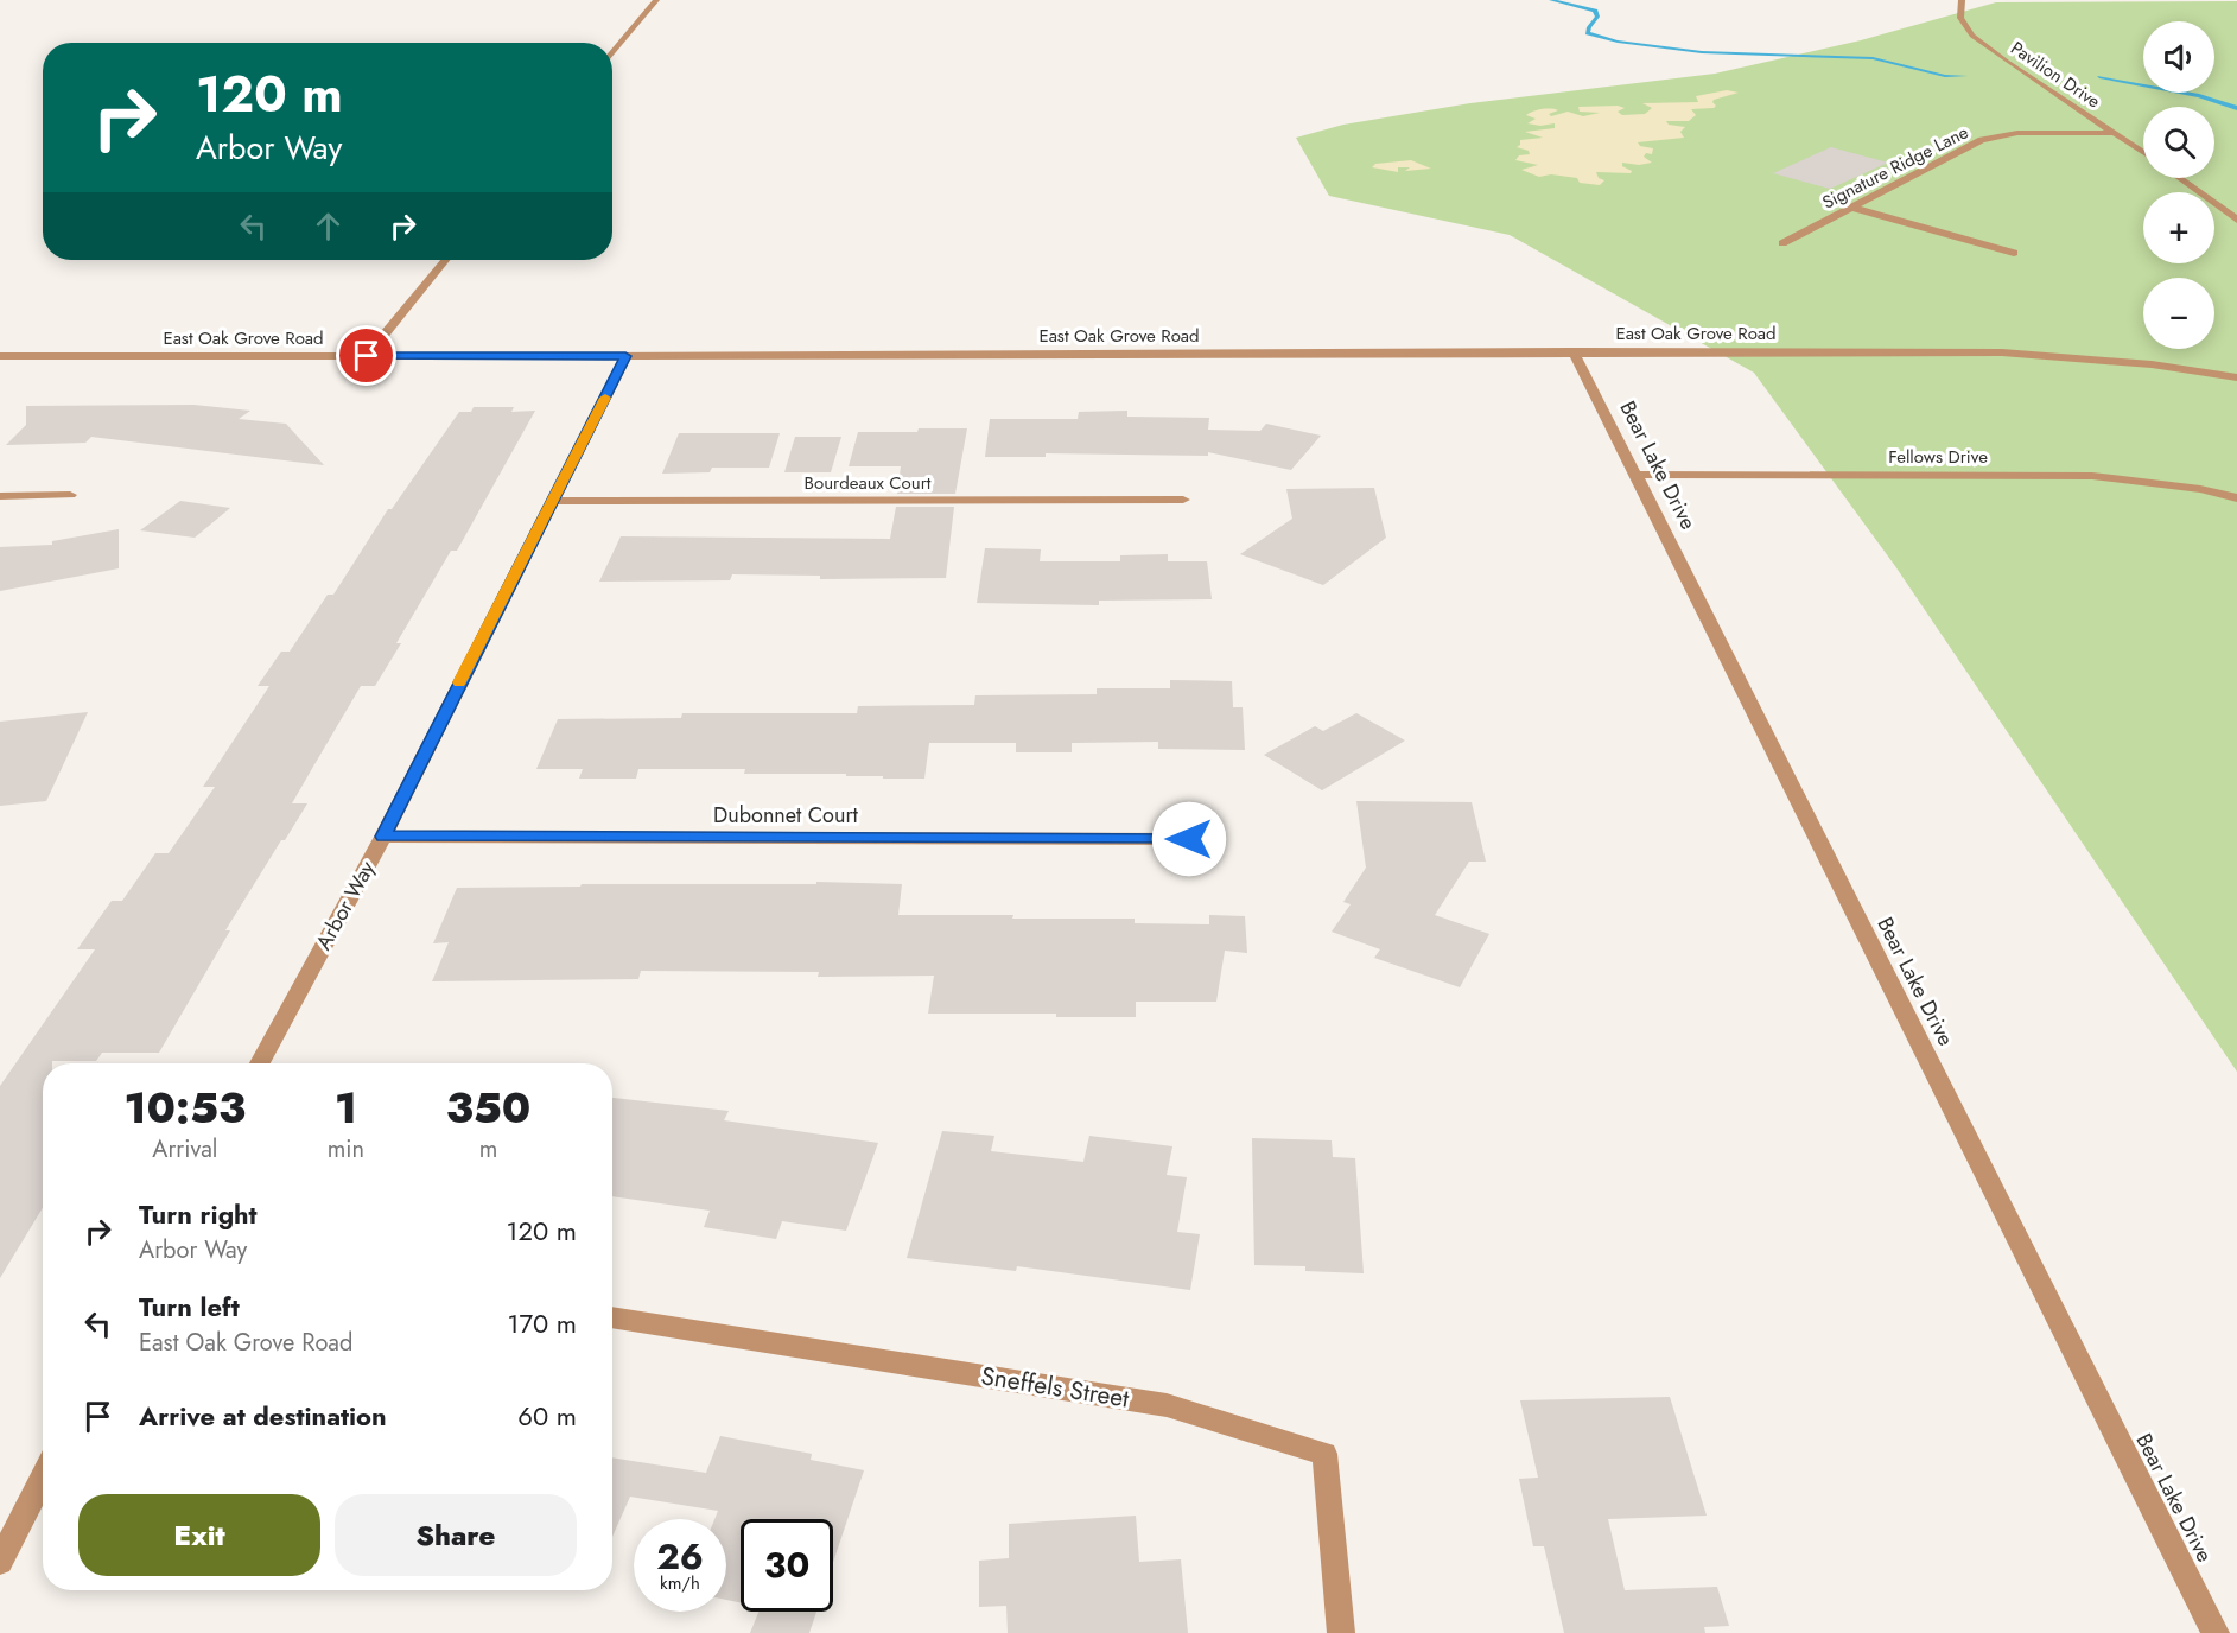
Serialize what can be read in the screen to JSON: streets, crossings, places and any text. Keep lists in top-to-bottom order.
{
  "streets": {
    "street": [
      "Pavilion Drive",
      "Signature Ridge Lane",
      "East Oak Grove Road",
      "Fellows Drive",
      "Bear Lake Drive",
      "Bourdeaux Court",
      "Dubonnet Court",
      "Arbor Way",
      "Sneffels Street"
    ]
  },
  "crossings": [
    ["Pavilion Drive", "Signature Ridge Lane"],
    ["East Oak Grove Road", "Bear Lake Drive"],
    ["East Oak Grove Road", "Arbor Way"],
    ["Fellows Drive", "Bear Lake Drive"],
    ["Bourdeaux Court", "Arbor Way"],
    ["Dubonnet Court", "Arbor Way"]
  ],
  "page": {
    "map_buttons": ["+", "−"],
    "turn": ["120 m", "Arbor Way"],
    "eta": [
      "10:53",
      "Arrival",
      "1",
      "min",
      "350",
      "m"
    ],
    "list": [
      {
        "name": "Turn right",
        "note": "Arbor Way",
        "value": "120 m"
      },
      {
        "name": "Turn left",
        "note": "East Oak Grove Road",
        "value": "170 m"
      },
      {
        "name": "Arrive at destination",
        "value": "60 m"
      }
    ],
    "buttons": ["Exit", "Share"],
    "speed": "26 km/h",
    "limit": "30"
  }
}
